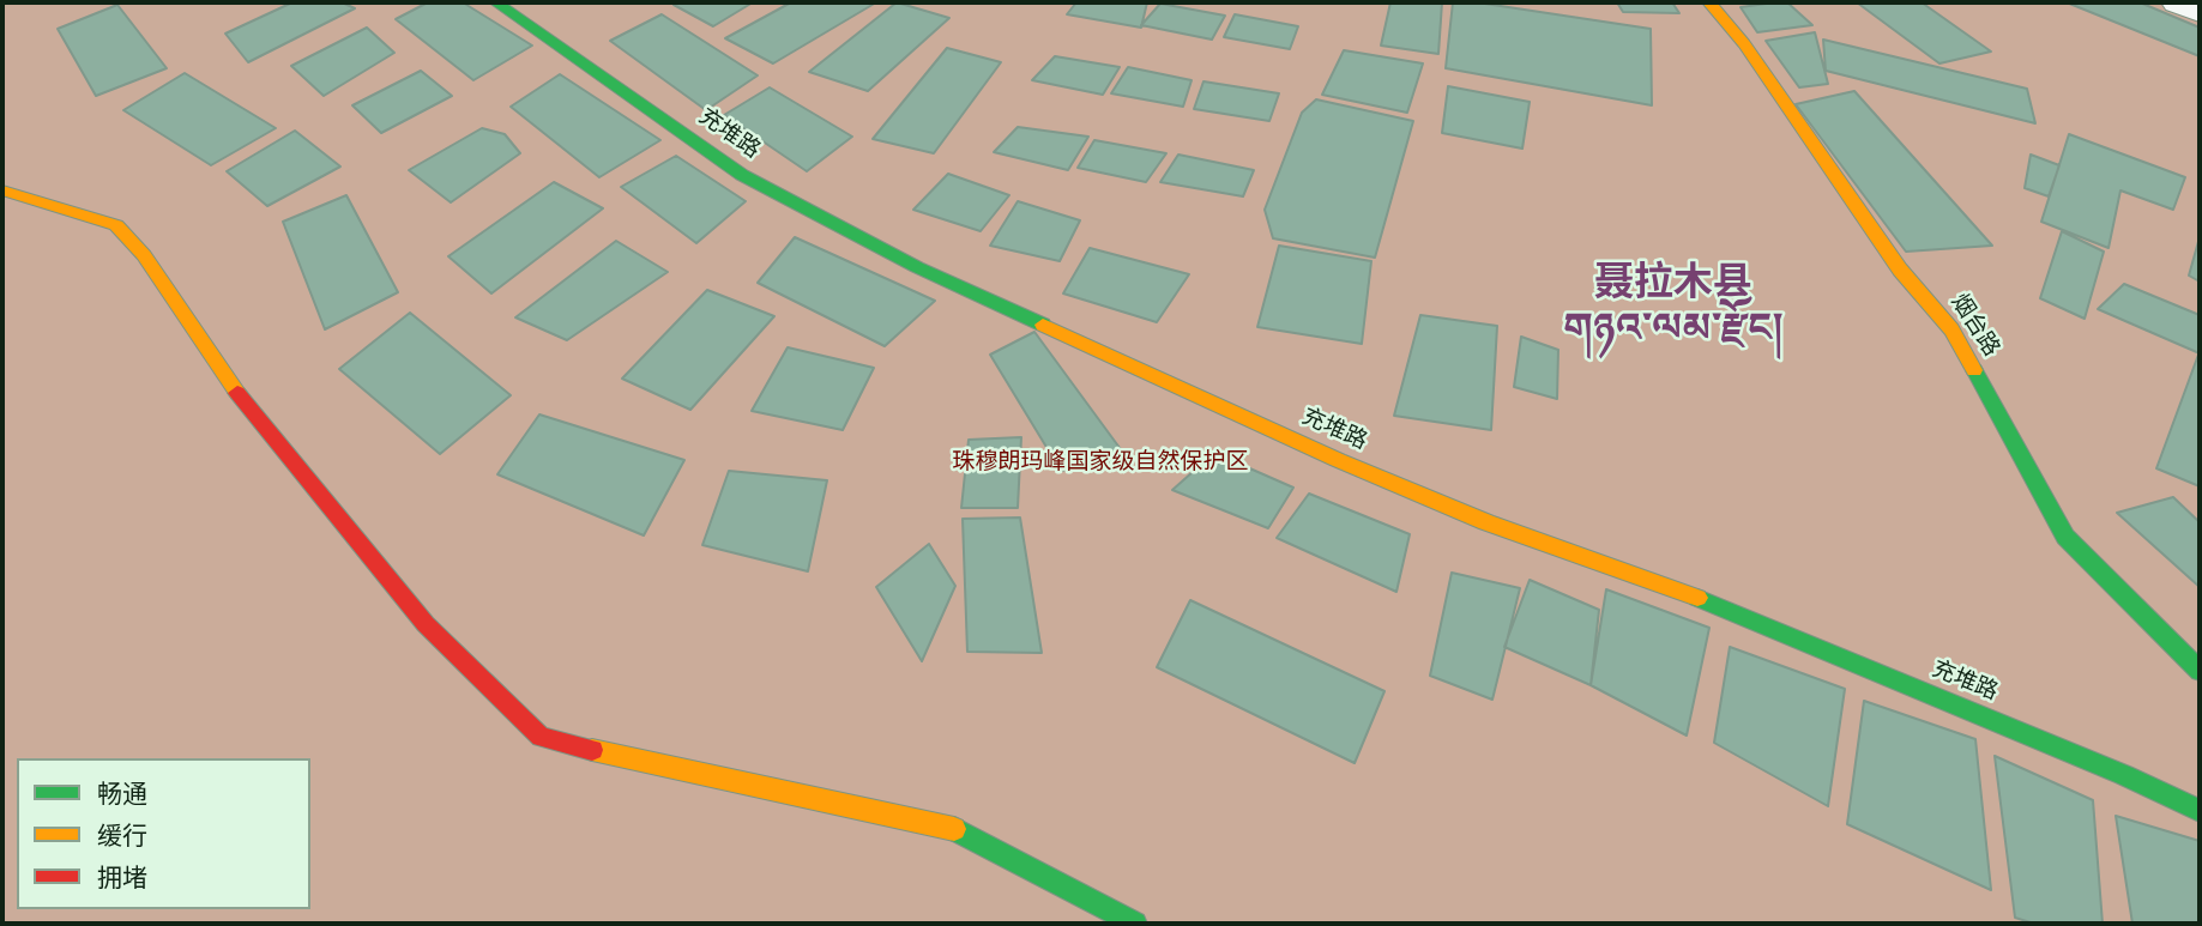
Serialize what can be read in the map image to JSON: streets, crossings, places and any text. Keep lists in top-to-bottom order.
{
  "streets": {
    "street": ["充堆路", "烟台路"]
  },
  "districts": ["聂拉木县 གཉའ་ལམ་རྫོང།"],
  "parks": ["珠穆朗玛峰国家级自然保护区"],
  "legend": ["畅通", "缓行", "拥堵"]
}
